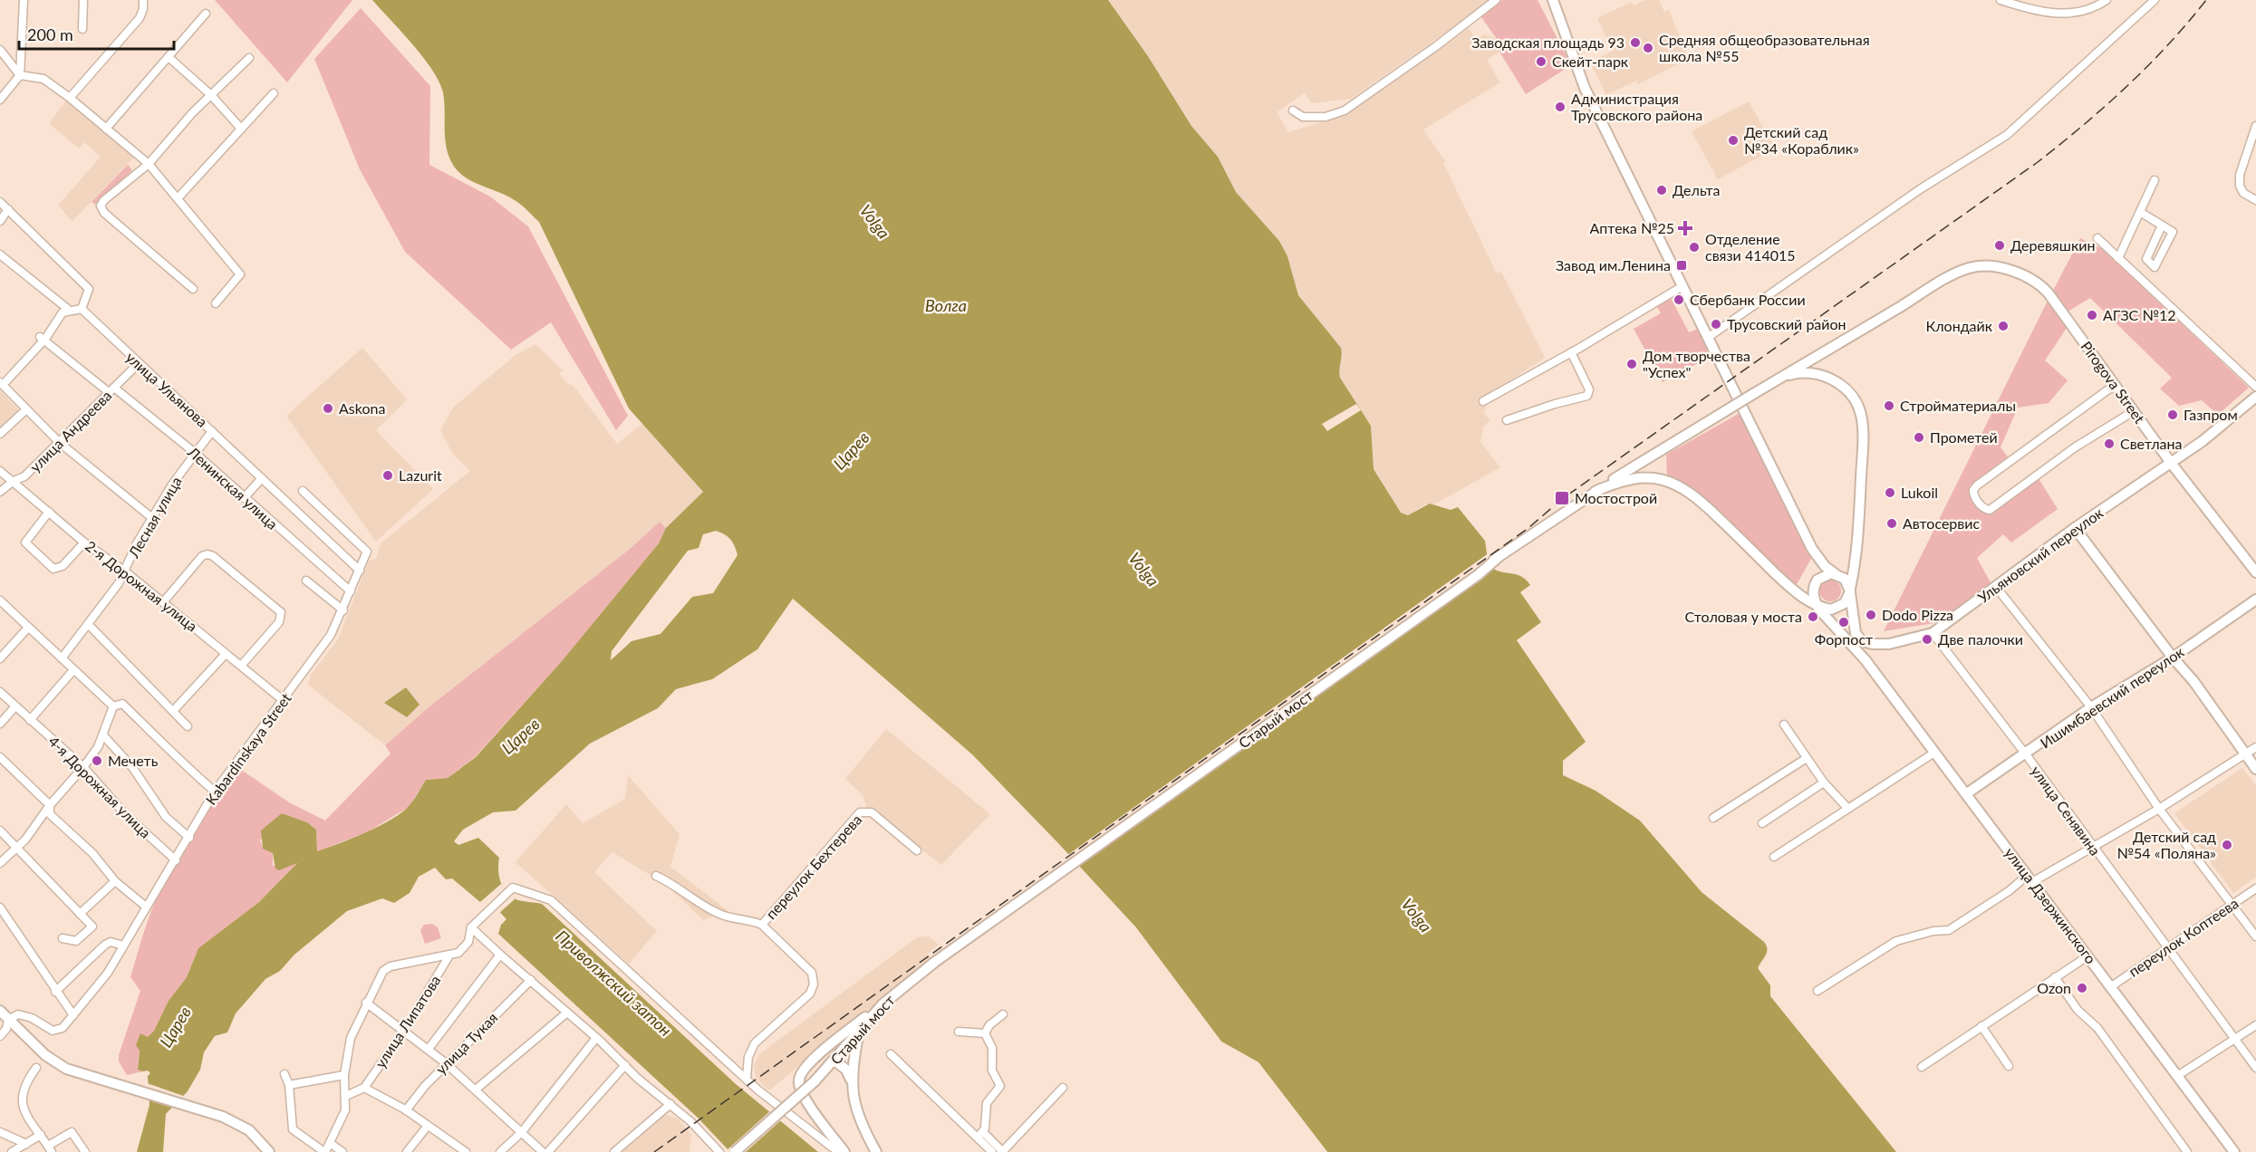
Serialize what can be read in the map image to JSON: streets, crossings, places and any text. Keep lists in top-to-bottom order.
{
  "streets": {
    "main road": [
      "Pirogova Street",
      "Ульяновский переулок",
      "Ишимбаевский переулок",
      "Старый мост",
      "улица Дзержинского"
    ],
    "street": [
      "улица Ульянова",
      "улица Андреева",
      "Ленинская улица",
      "Лесная улица",
      "2-я Дорожная улица",
      "Kabardinskaya Street",
      "4-я Дорожная улица",
      "улица Сенявина",
      "переулок Бехтерева",
      "переулок Коптеева",
      "улица Липатова",
      "улица Тукая"
    ]
  },
  "crossings": [
    ["Pirogova Street", "Ульяновский переулок"],
    ["улица Ульянова", "улица Андреева"],
    ["улица Ульянова", "Лесная улица"],
    ["улица Ульянова", "Kabardinskaya Street"],
    ["улица Андреева", "Ленинская улица"],
    ["улица Андреева", "2-я Дорожная улица"],
    ["Ленинская улица", "Лесная улица"],
    ["Ленинская улица", "Kabardinskaya Street"],
    ["Лесная улица", "2-я Дорожная улица"],
    ["Ульяновский переулок", "улица Сенявина"],
    ["2-я Дорожная улица", "Kabardinskaya Street"],
    ["Ишимбаевский переулок", "улица Сенявина"],
    ["Ишимбаевский переулок", "улица Дзержинского"],
    ["Старый мост", "улица Дзержинского"],
    ["Kabardinskaya Street", "4-я Дорожная улица"],
    ["улица Сенявина", "переулок Коптеева"],
    ["улица Дзержинского", "переулок Коптеева"]
  ],
  "water": [
    "Volga",
    "Волга",
    "Царев",
    "Приволжский затон"
  ],
  "places": {
    "other": [
      "Заводская площадь 93",
      "Средняя общеобразовательная школа №55",
      "Скейт-парк",
      "Администрация Трусовского района",
      "Детский сад №34 «Кораблик»",
      "Дельта",
      "Деревяшкин",
      "Отделение связи 414015",
      "Сбербанк России",
      "АГЗС №12",
      "Трусовский район",
      "Клондайк",
      "Дом творчества \"Успех\"",
      "Стройматериалы",
      "Askona",
      "Газпром",
      "Прометей",
      "Светлана",
      "Lazurit",
      "Lukoil",
      "Автосервис",
      "Dodo Pizza",
      "Столовая у моста",
      "Форпост",
      "Две палочки",
      "Мечеть",
      "Детский сад №54 «Поляна»",
      "Ozon"
    ],
    "health": ["Аптека №25"],
    "transit": ["Завод им.Ленина", "Мостострой"]
  },
  "scale_bar": "200 m"
}
